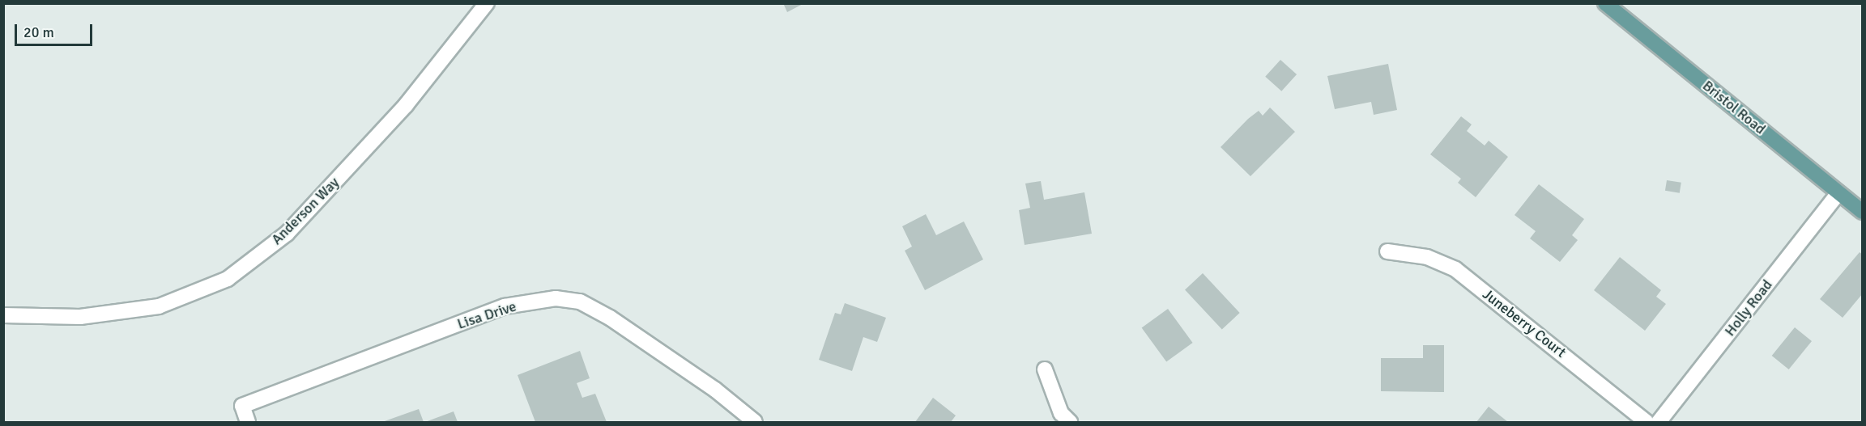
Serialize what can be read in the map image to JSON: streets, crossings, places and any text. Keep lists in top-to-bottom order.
{
  "streets": {
    "main road": ["Bristol Road"],
    "street": [
      "Anderson Way",
      "Holly Road",
      "Lisa Drive",
      "Juneberry Court"
    ]
  },
  "crossings": [
    ["Bristol Road", "Holly Road"]
  ],
  "scale_bar": "20 m"
}
